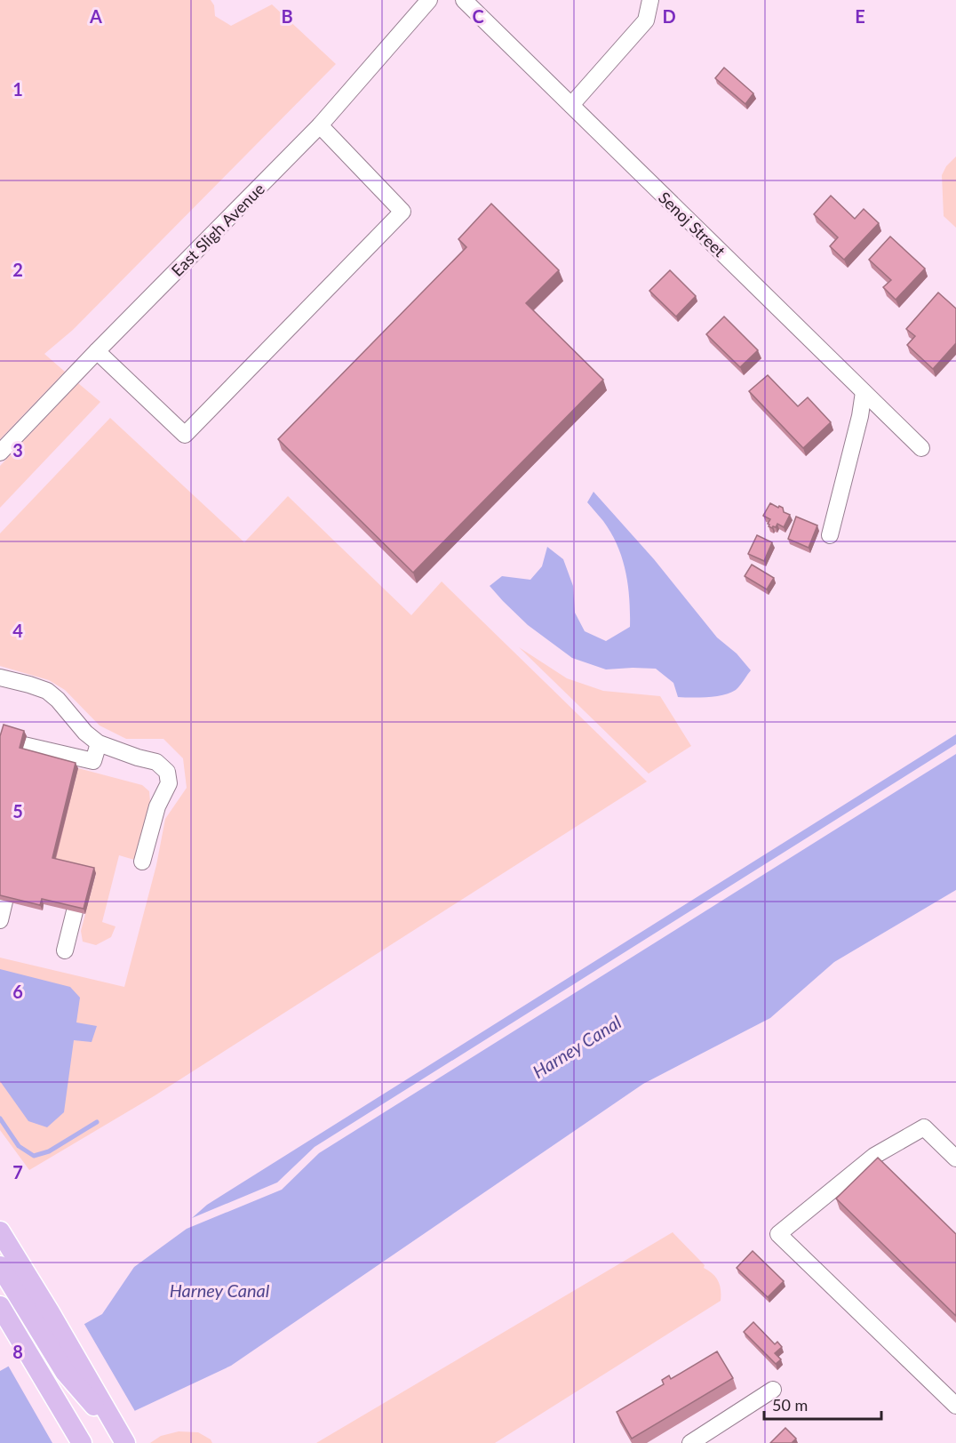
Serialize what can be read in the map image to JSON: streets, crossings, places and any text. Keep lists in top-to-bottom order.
{
  "streets": {
    "street": ["Senoj Street", "East Sligh Avenue"]
  },
  "water": ["Harney Canal"],
  "scale_bar": "50 m",
  "grid": {
    "columns": [
      "A",
      "B",
      "C",
      "D",
      "E"
    ],
    "rows": [
      "1",
      "2",
      "3",
      "4",
      "5",
      "6",
      "7",
      "8"
    ]
  }
}
